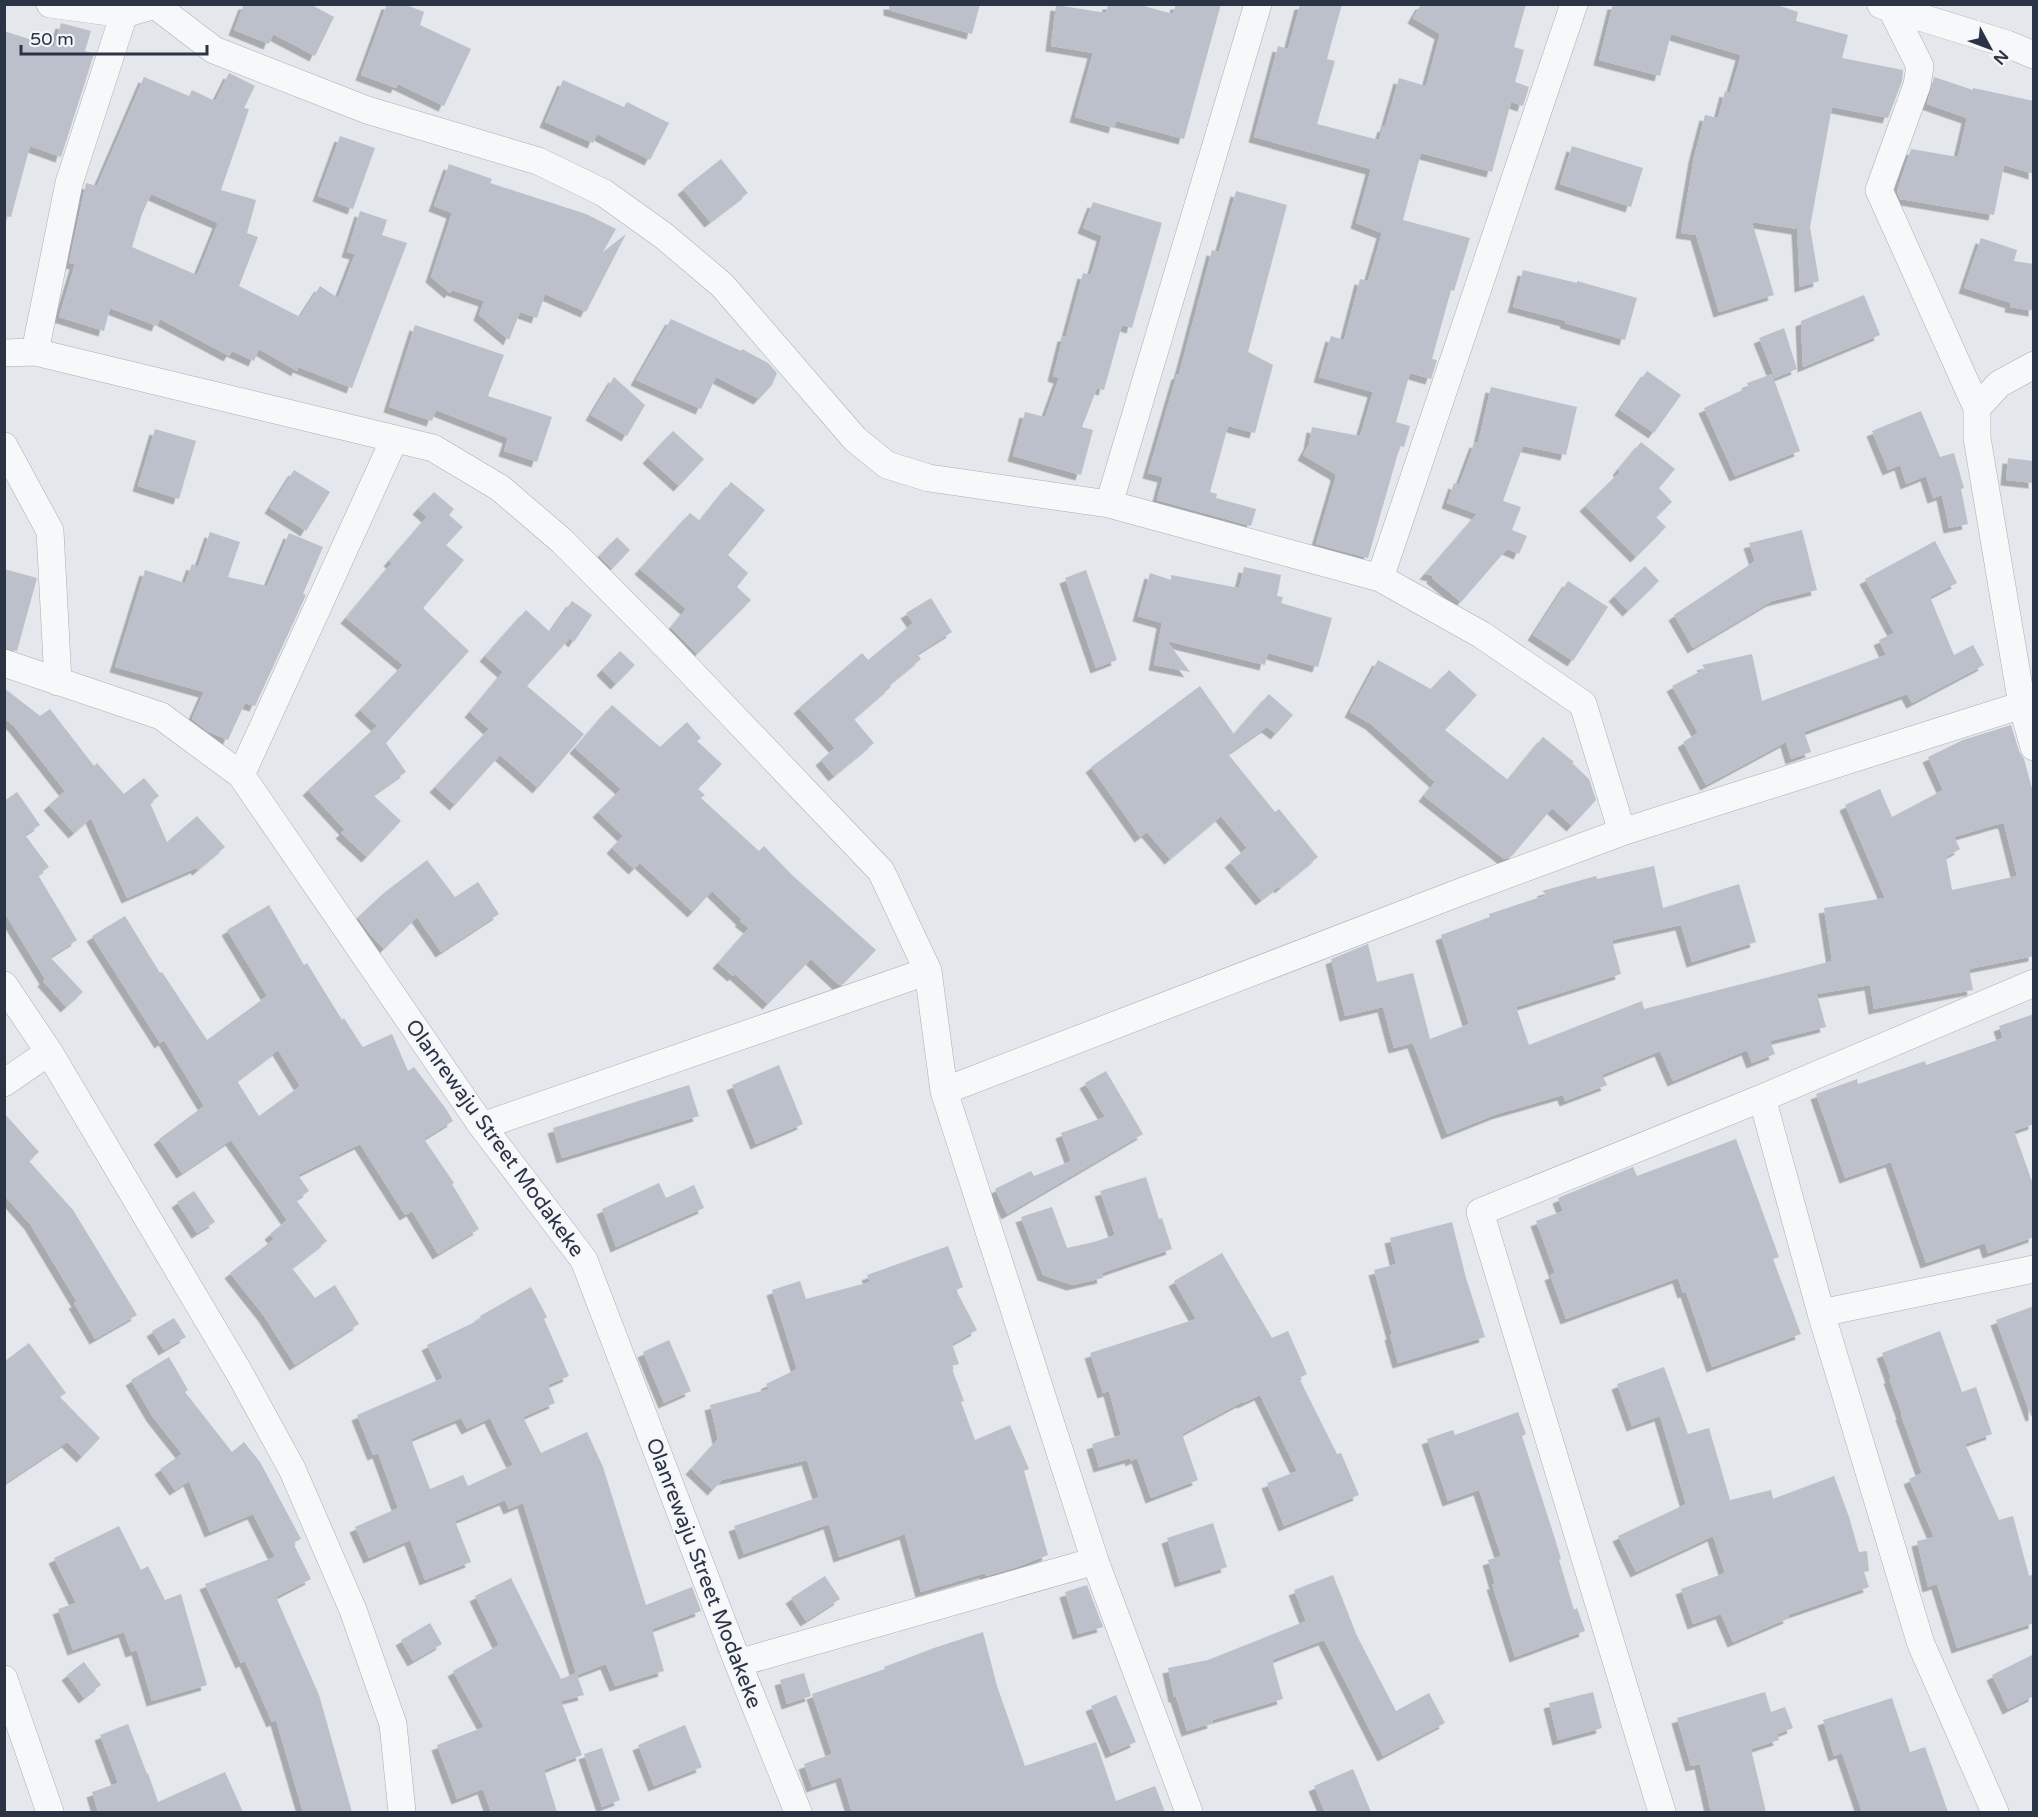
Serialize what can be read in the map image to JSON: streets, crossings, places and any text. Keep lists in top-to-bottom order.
{
  "streets": {
    "street": ["Olanrewaju Street Modakeke"]
  },
  "scale_bar": "50 m",
  "north": "bottom right"
}
